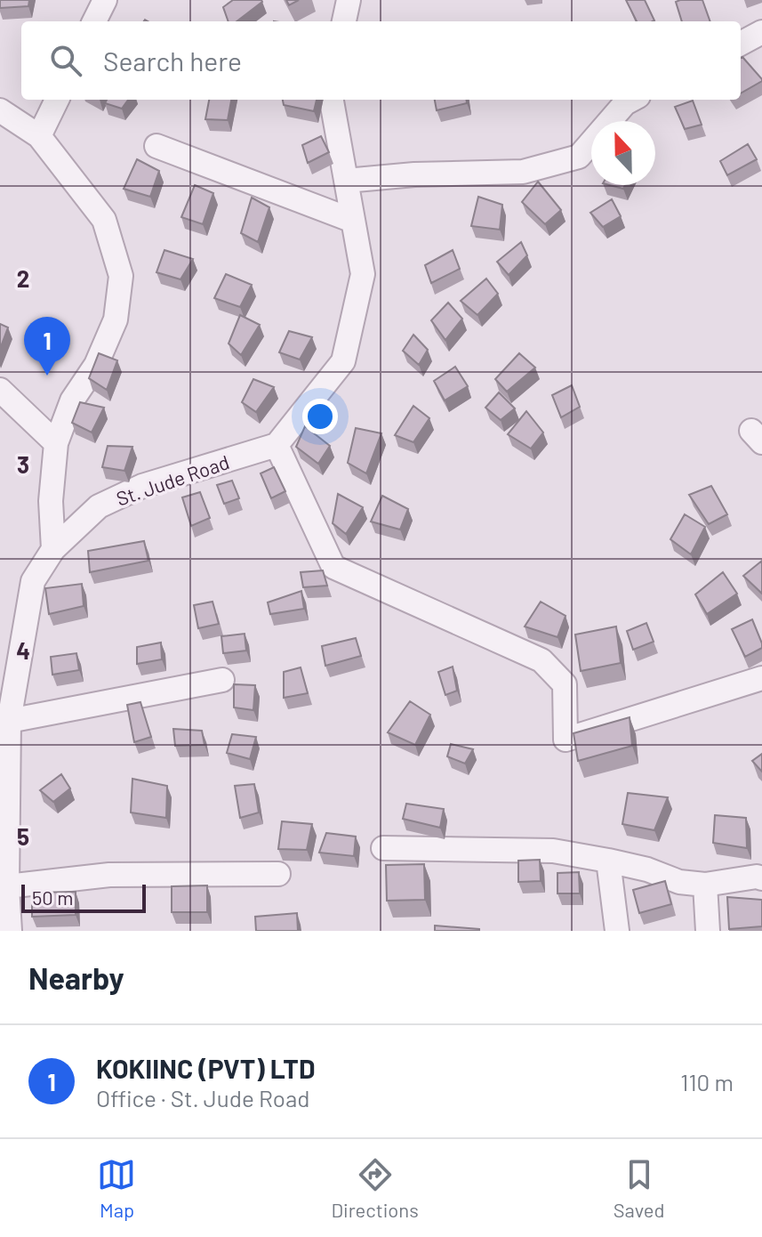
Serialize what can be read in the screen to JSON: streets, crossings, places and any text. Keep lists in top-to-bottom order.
{
  "streets": {
    "street": ["St. Jude Road"]
  },
  "scale_bar": "50 m",
  "north": "top",
  "page": {
    "search": "Search here",
    "pins": "1",
    "scale": "50 m",
    "heading": "Nearby",
    "list": [
      {
        "mark": "1",
        "name": "KOKIINC (PVT) LTD",
        "note": "Office · St. Jude Road",
        "value": "110 m"
      }
    ],
    "nav": ["Map", "Directions", "Saved"]
  },
  "grid": {
    "rows": [
      "2",
      "3",
      "4",
      "5"
    ]
  }
}
